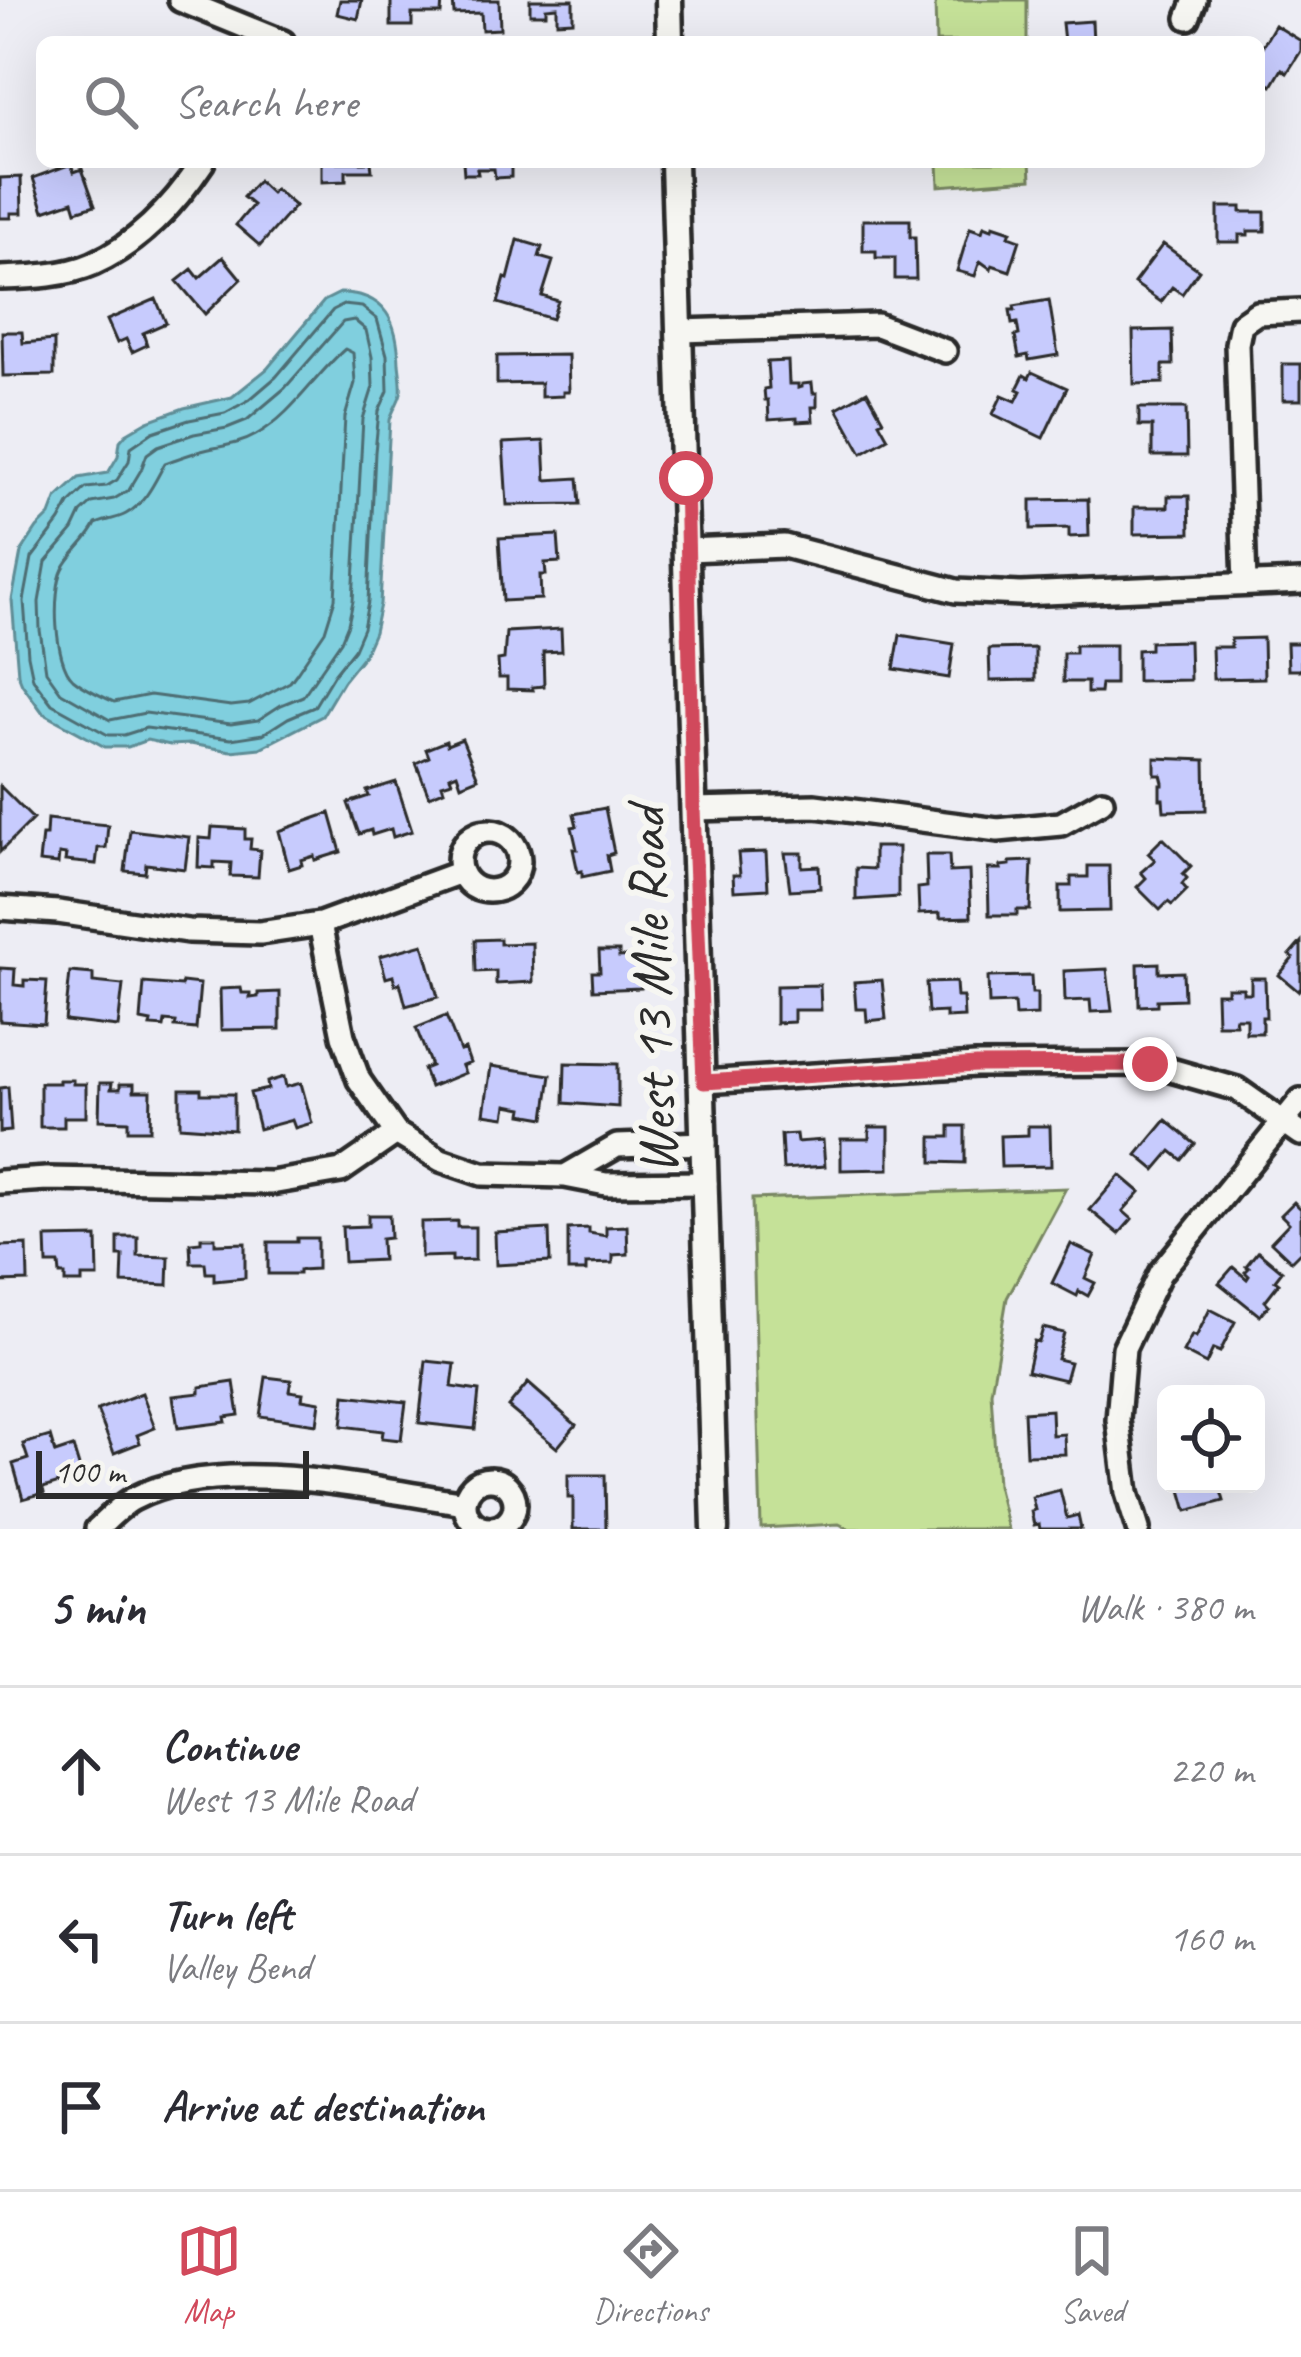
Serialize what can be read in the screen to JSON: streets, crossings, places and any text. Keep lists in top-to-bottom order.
{
  "streets": {
    "street": ["West 13 Mile Road"]
  },
  "scale_bar": "100 m",
  "page": {
    "search": "Search here",
    "scale": "100 m",
    "heading": ["5 min", "Walk · 380 m"],
    "list": [
      ["Continue", "West 13 Mile Road", "220 m"],
      ["Turn left", "Valley Bend", "160 m"],
      "Arrive at destination"
    ],
    "nav": ["Map", "Directions", "Saved"]
  }
}
